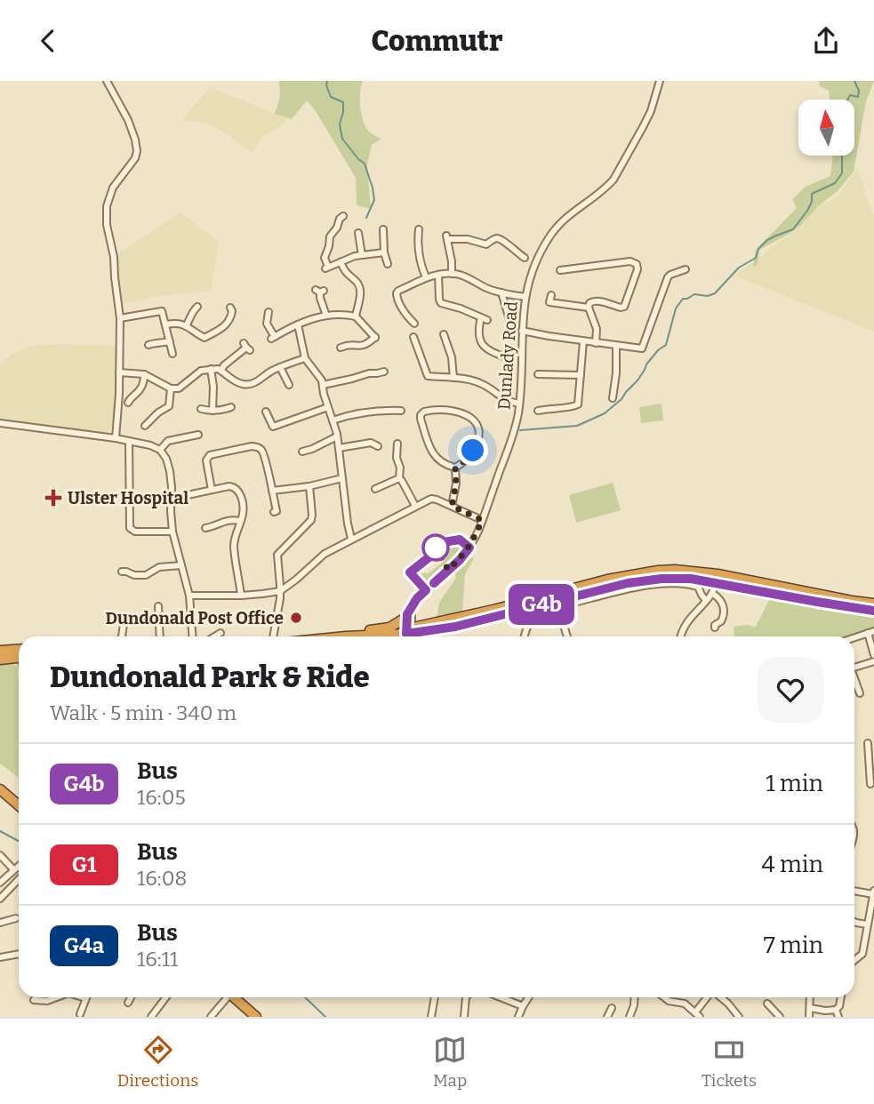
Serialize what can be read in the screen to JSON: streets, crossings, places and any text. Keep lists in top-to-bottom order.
{
  "streets": {
    "street": ["Dunlady Road"]
  },
  "places": {
    "health": ["Ulster Hospital"],
    "other": ["Dundonald Post Office"]
  },
  "lines": ["bus line G4b"],
  "north": "top",
  "page": {
    "header": "Commutr",
    "on_map": "G4b",
    "heading": ["Dundonald Park & Ride", "Walk · 5 min · 340 m"],
    "list": [
      {
        "mark": "G4b",
        "name": "Bus",
        "note": "16:05",
        "value": "1 min"
      },
      {
        "mark": "G1",
        "name": "Bus",
        "note": "16:08",
        "value": "4 min"
      },
      {
        "mark": "G4a",
        "name": "Bus",
        "note": "16:11",
        "value": "7 min"
      }
    ],
    "tabs": ["Directions", "Map", "Tickets"]
  }
}
